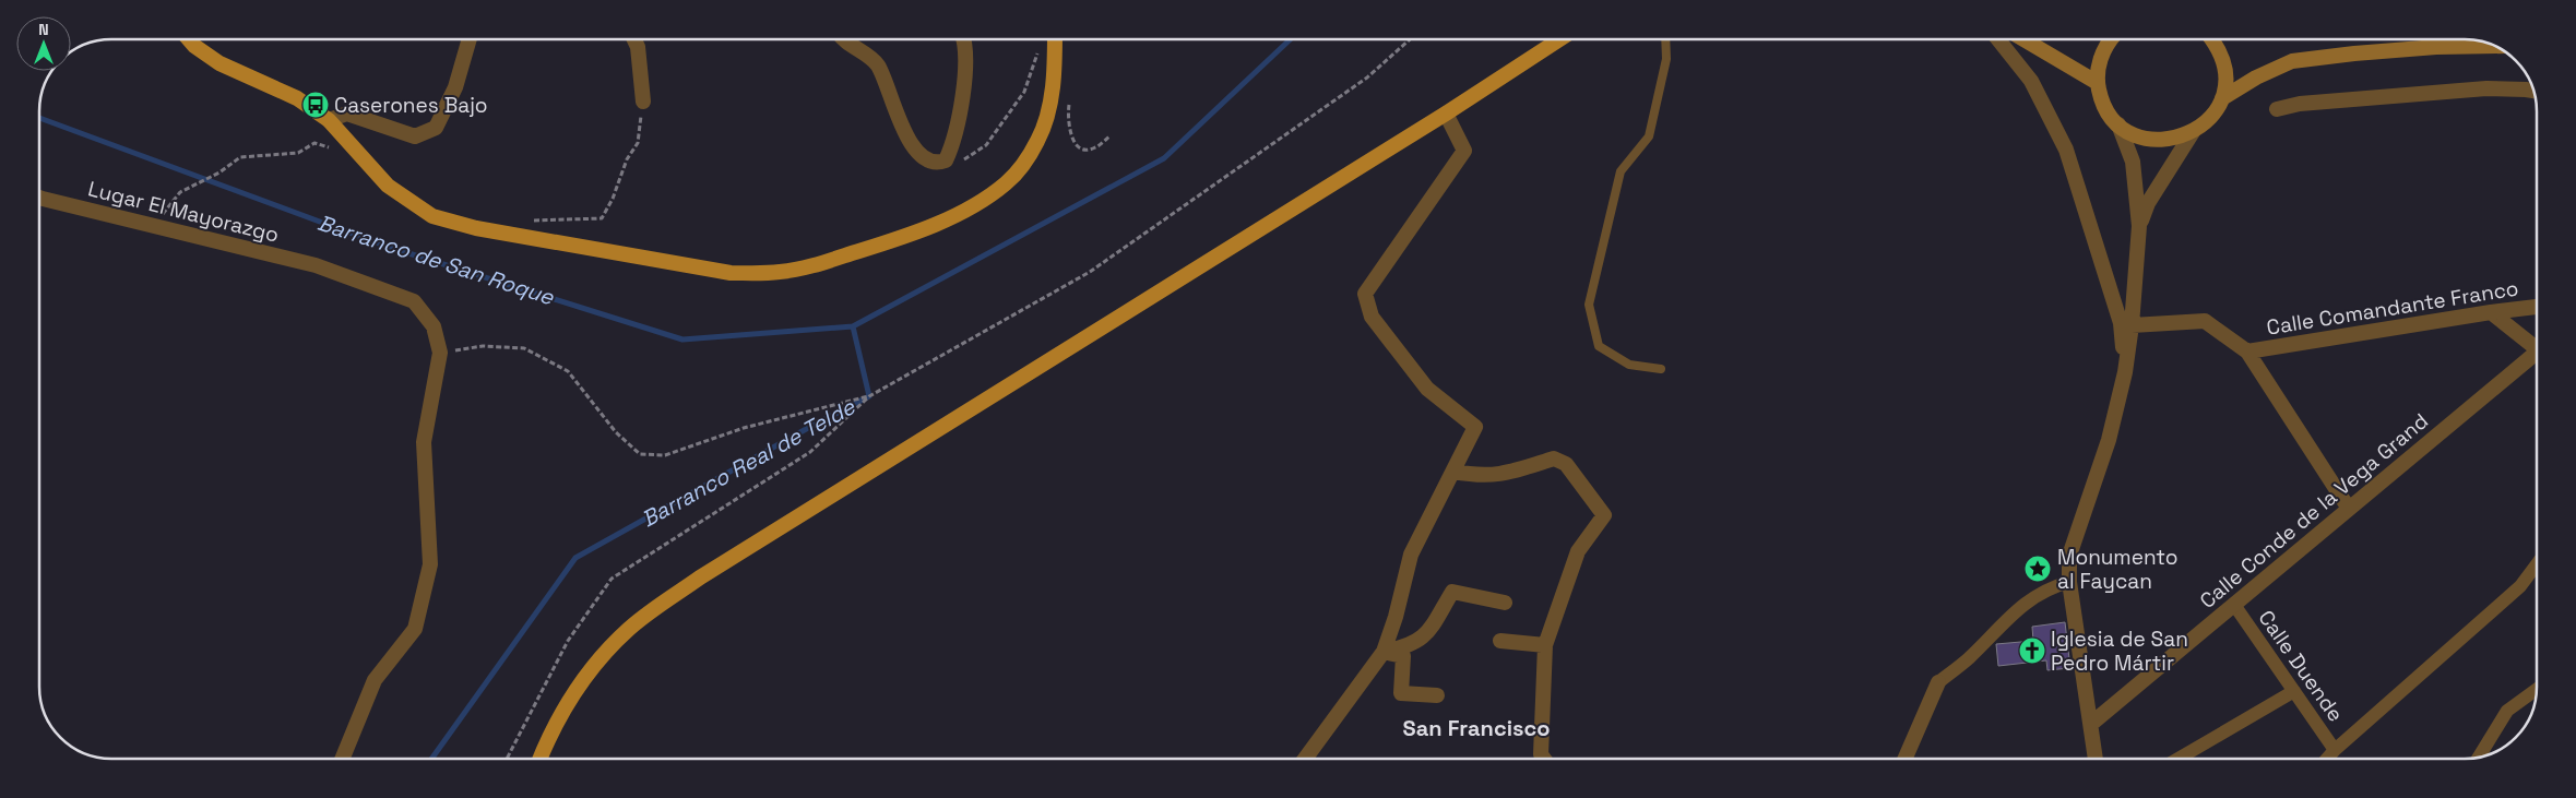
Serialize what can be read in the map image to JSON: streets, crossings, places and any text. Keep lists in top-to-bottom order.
{
  "streets": {
    "street": [
      "Lugar El Mayorazgo",
      "Calle Comandante Franco",
      "Calle Conde de la Vega Grand",
      "Calle Duende"
    ]
  },
  "crossings": [
    ["Calle Conde de la Vega Grand", "Calle Duende"]
  ],
  "districts": ["San Francisco"],
  "water": ["Barranco de San Roque", "Barranco Real de Telde"],
  "places": {
    "bus stop": ["Caserones Bajo"],
    "place": ["Monumento al Faycan"],
    "church": ["Iglesia de San Pedro Mártir"]
  },
  "north": "top"
}
